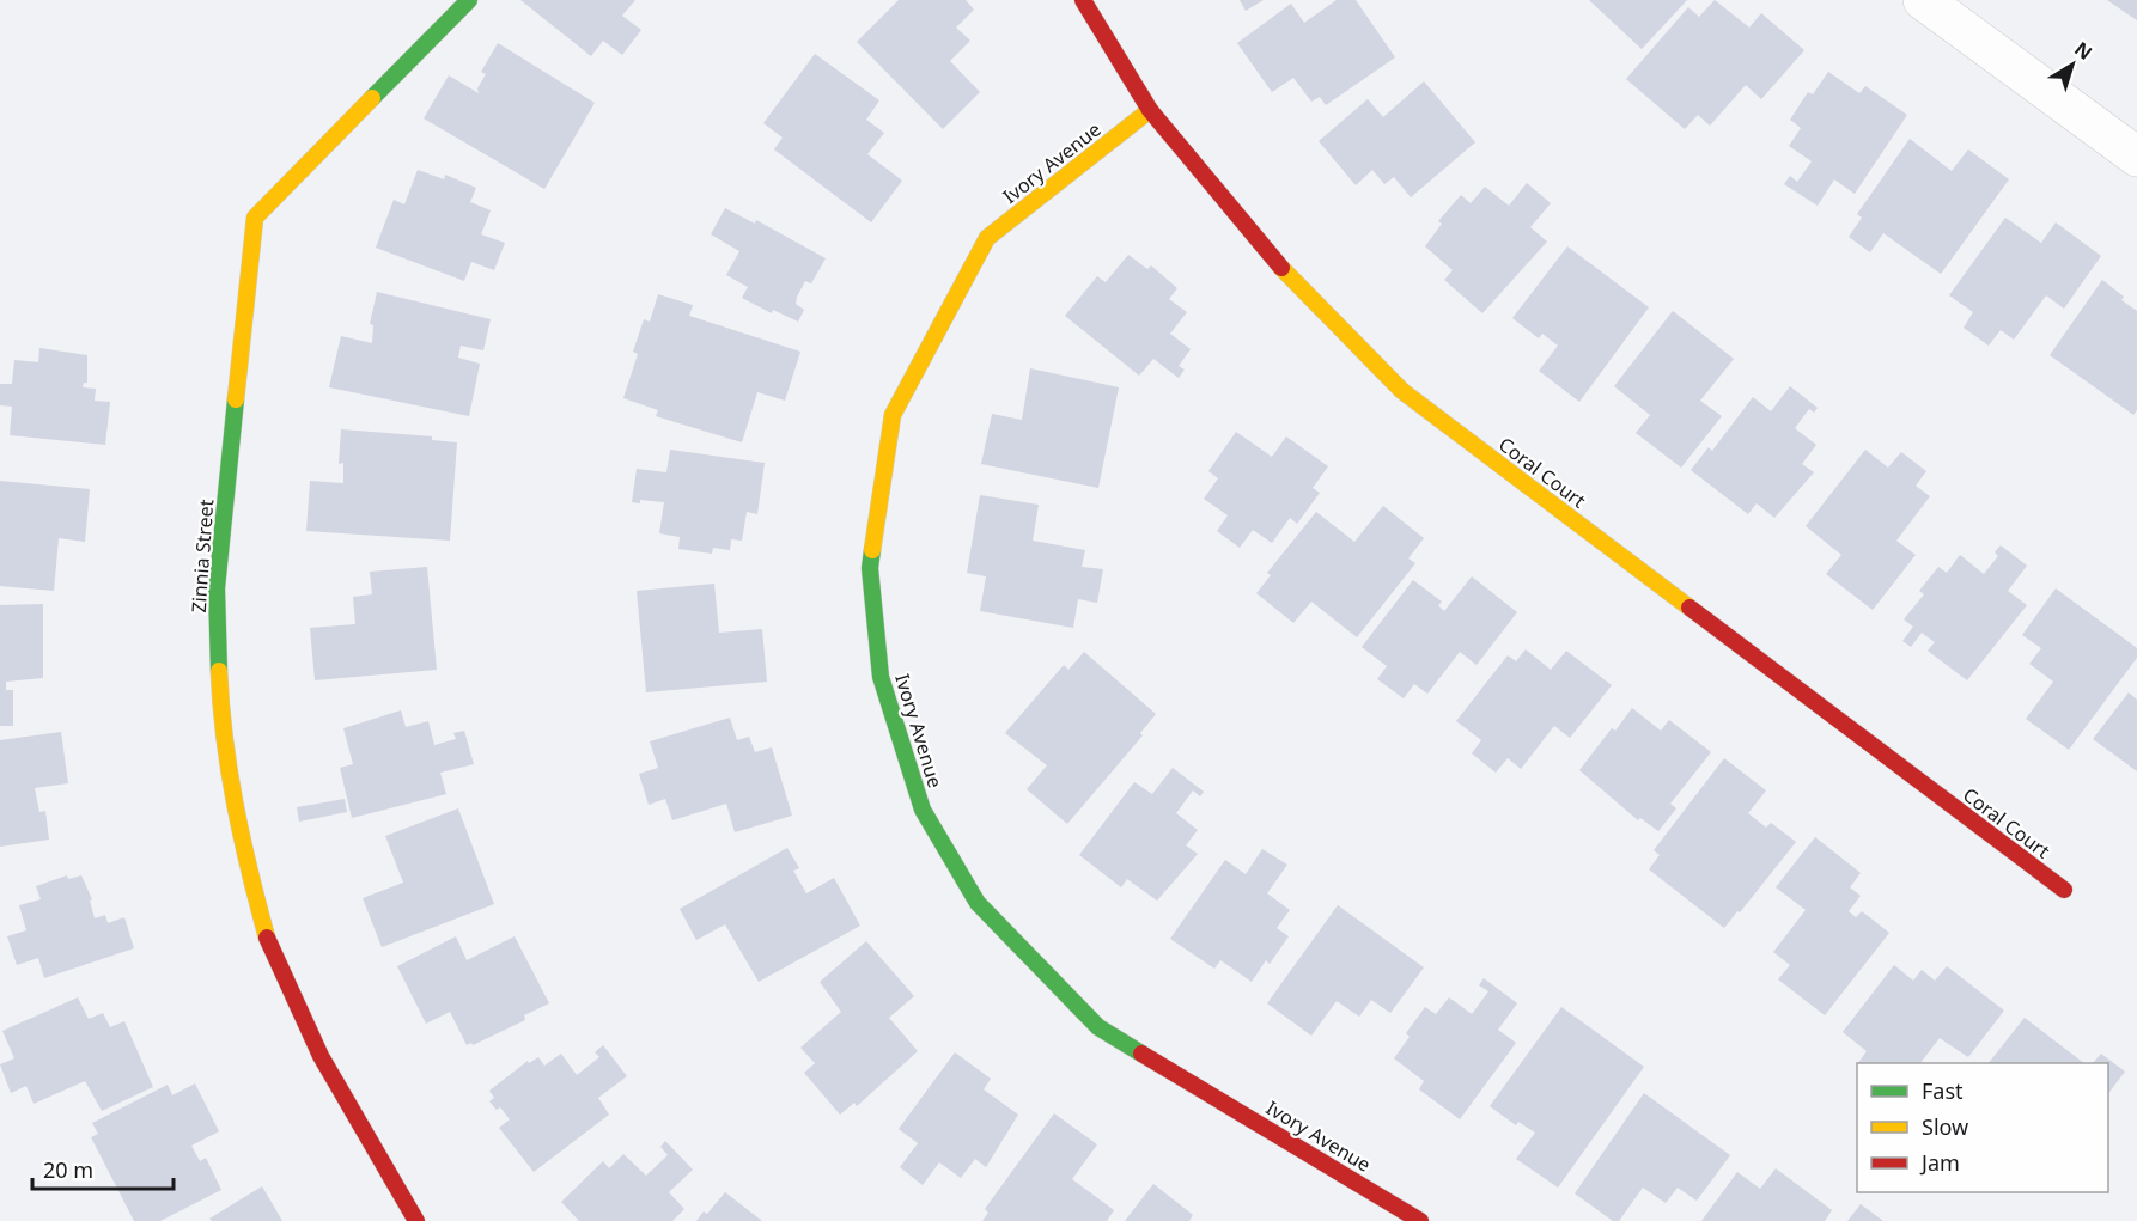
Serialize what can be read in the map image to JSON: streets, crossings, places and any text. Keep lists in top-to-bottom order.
{
  "streets": {
    "street": ["Ivory Avenue", "Coral Court", "Zinnia Street"]
  },
  "crossings": [
    ["Ivory Avenue", "Coral Court"]
  ],
  "legend": ["Fast", "Slow", "Jam"],
  "scale_bar": "20 m",
  "north": "top right"
}
